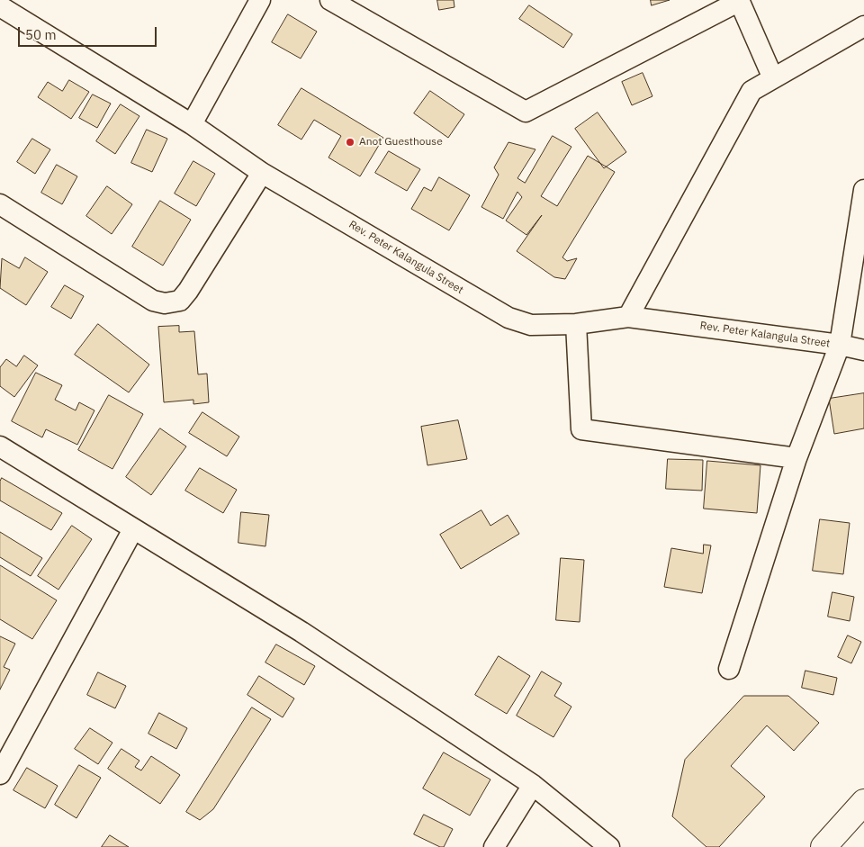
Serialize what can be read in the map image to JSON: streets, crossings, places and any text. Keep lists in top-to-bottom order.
{
  "streets": {
    "street": ["Rev. Peter Kalangula Street"]
  },
  "places": ["Anot Guesthouse"],
  "scale_bar": "50 m"
}
